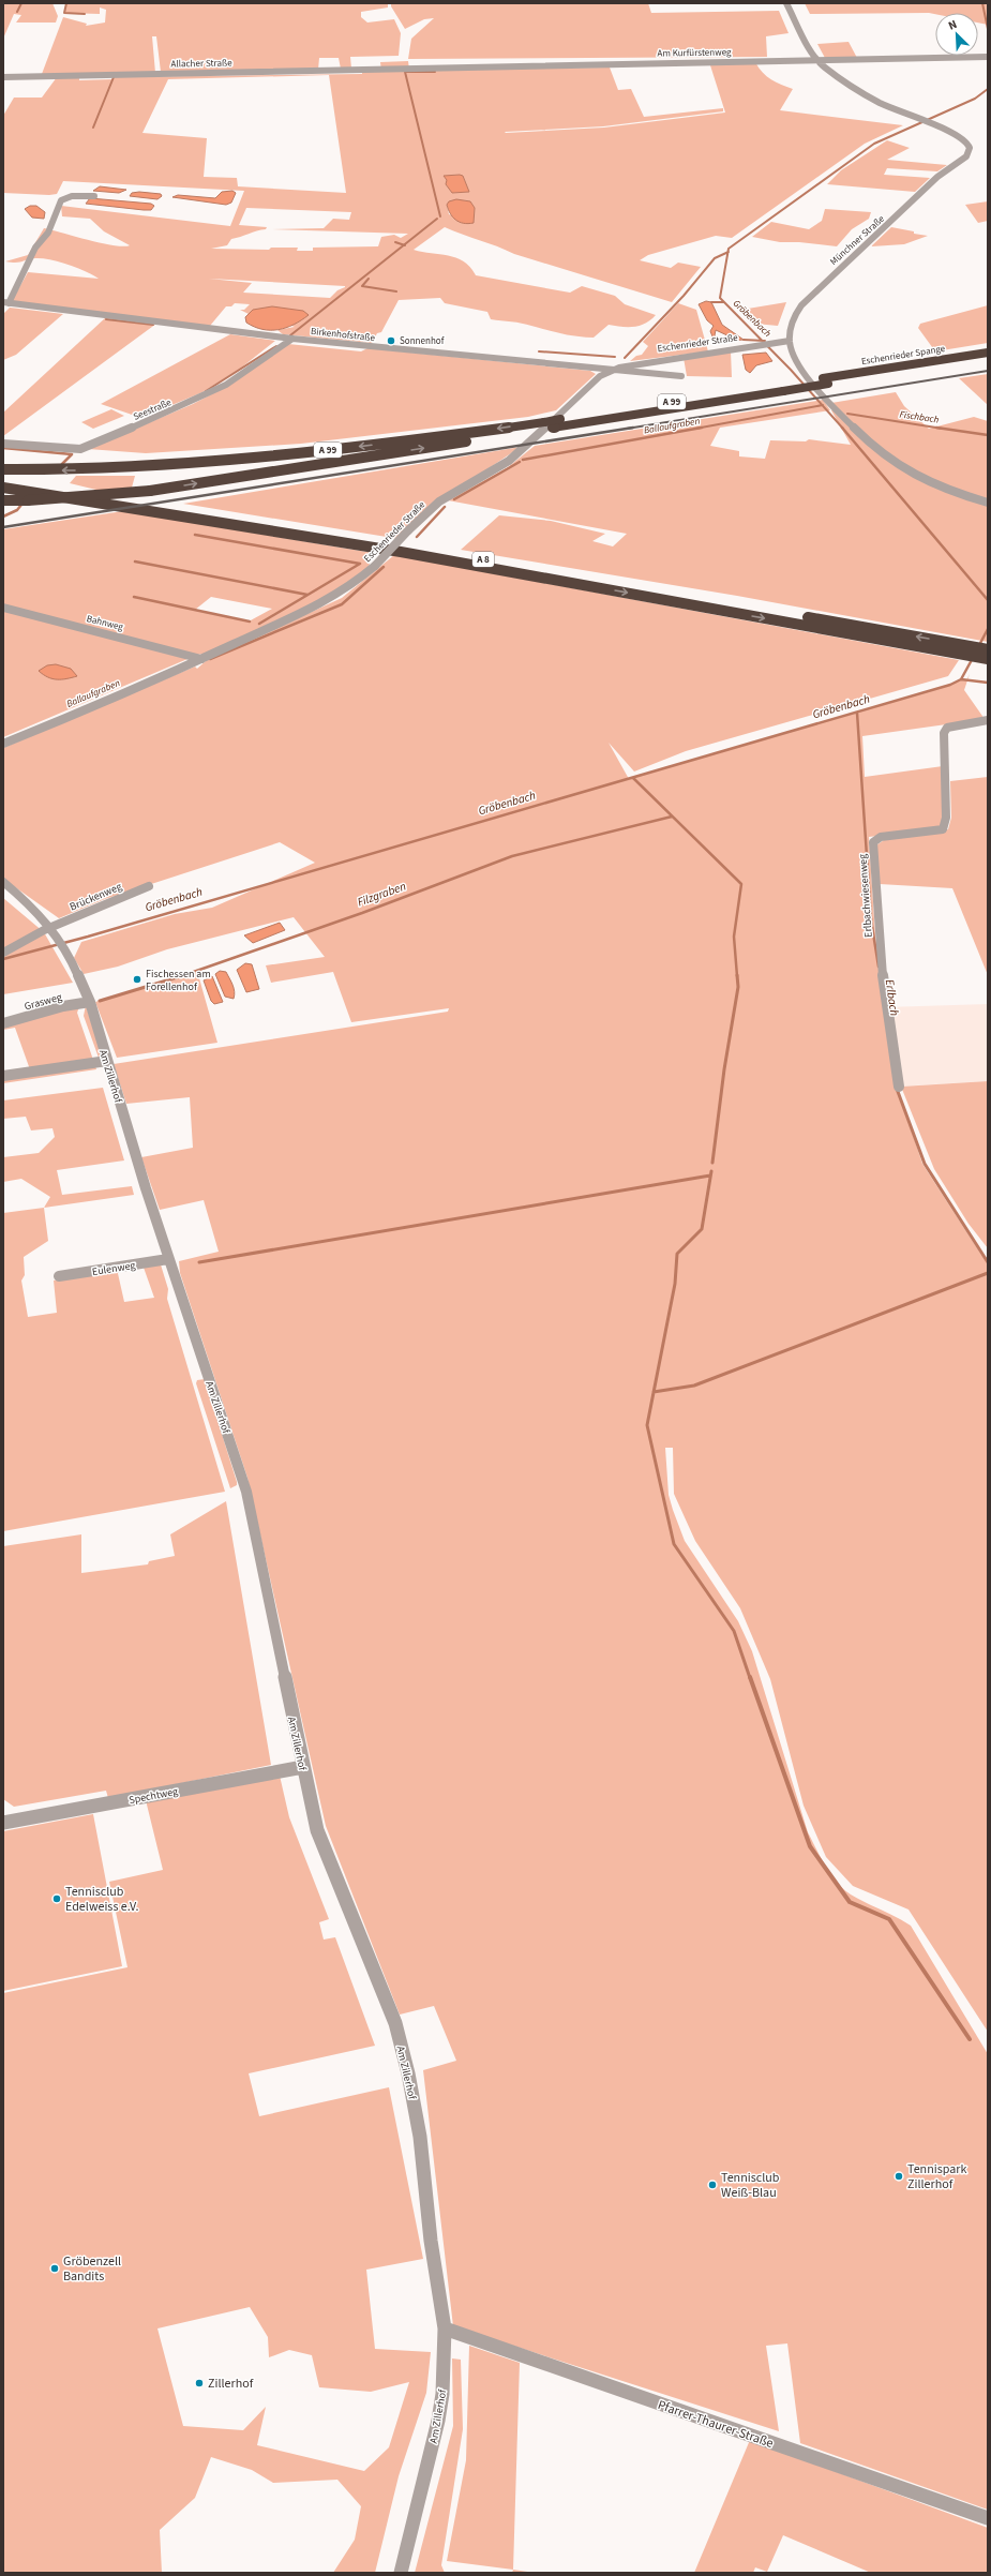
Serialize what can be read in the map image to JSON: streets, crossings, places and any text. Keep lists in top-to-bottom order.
{
  "streets": {
    "highway": ["Eschenrieder Spange", "A 99", "A 8"],
    "street": [
      "Am Kurfürstenweg",
      "Allacher Straße",
      "Münchner Straße",
      "Birkenhofstraße",
      "Eschenrieder Straße",
      "Seestraße",
      "Bahnweg",
      "Brückenweg",
      "Erlbachwiesenweg",
      "Grasweg",
      "Am Zillerhof",
      "Eulenweg",
      "Spechtweg",
      "Pfarrer-Thaurer-Straße"
    ]
  },
  "crossings": [
    ["Am Kurfürstenweg", "Allacher Straße"],
    ["Am Kurfürstenweg", "Münchner Straße"],
    ["Münchner Straße", "Eschenrieder Straße"],
    ["Birkenhofstraße", "Eschenrieder Straße"],
    ["Birkenhofstraße", "Seestraße"],
    ["Eschenrieder Straße", "Bahnweg"],
    ["Eschenrieder Spange", "A 99"],
    ["Brückenweg", "Am Zillerhof"],
    ["Grasweg", "Am Zillerhof"],
    ["Am Zillerhof", "Eulenweg"],
    ["Am Zillerhof", "Spechtweg"],
    ["Am Zillerhof", "Pfarrer-Thaurer-Straße"]
  ],
  "water": [
    "Gröbenbach",
    "Fischbach",
    "Ballaufgraben",
    "Filzgraben",
    "Erlbach"
  ],
  "places": [
    "Sonnenhof",
    "Fischessen am Forellenhof",
    "Tennisclub Edelweiss e.V.",
    "Tennispark Zillerhof",
    "Tennisclub Weiß-Blau",
    "Gröbenzell Bandits",
    "Zillerhof"
  ],
  "north": "top left"
}
